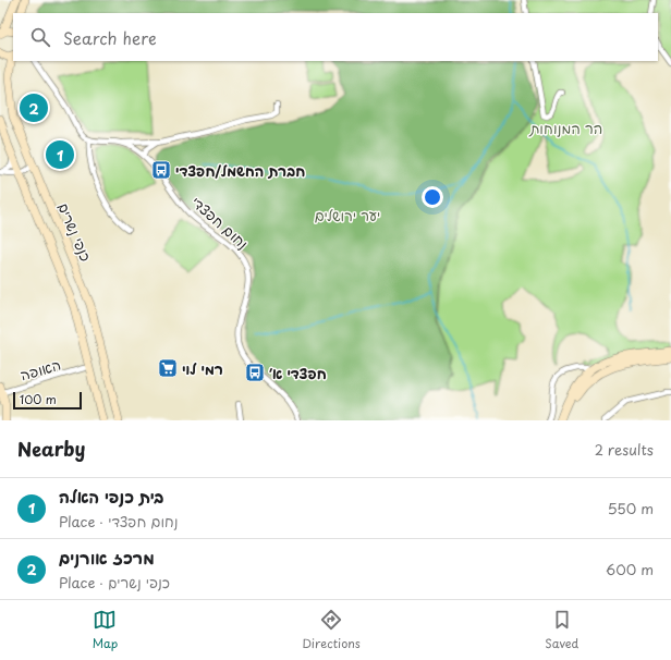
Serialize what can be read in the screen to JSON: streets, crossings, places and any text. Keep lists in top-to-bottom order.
{
  "streets": {
    "street": ["נחום חפצדי", "כנפי נשרים", "האופה"]
  },
  "parks": ["הר המנוחות", "יער ירושלים"],
  "places": {
    "bus stop": ["חברת החשמל/חפצדי", "חפצדי א׳"],
    "supermarket": ["רמי לוי"]
  },
  "scale_bar": "100 m",
  "page": {
    "search": "Search here",
    "pins": ["2", "1"],
    "scale": "100 m",
    "heading": ["Nearby", "2 results"],
    "list": [
      {
        "mark": "1",
        "name": "בית כנפי האלה",
        "note": "Place · נחום חפצדי",
        "value": "550 m"
      },
      {
        "mark": "2",
        "name": "מרכז אורנים",
        "note": "Place · כנפי נשרים",
        "value": "600 m"
      }
    ],
    "nav": ["Map", "Directions", "Saved"]
  }
}
